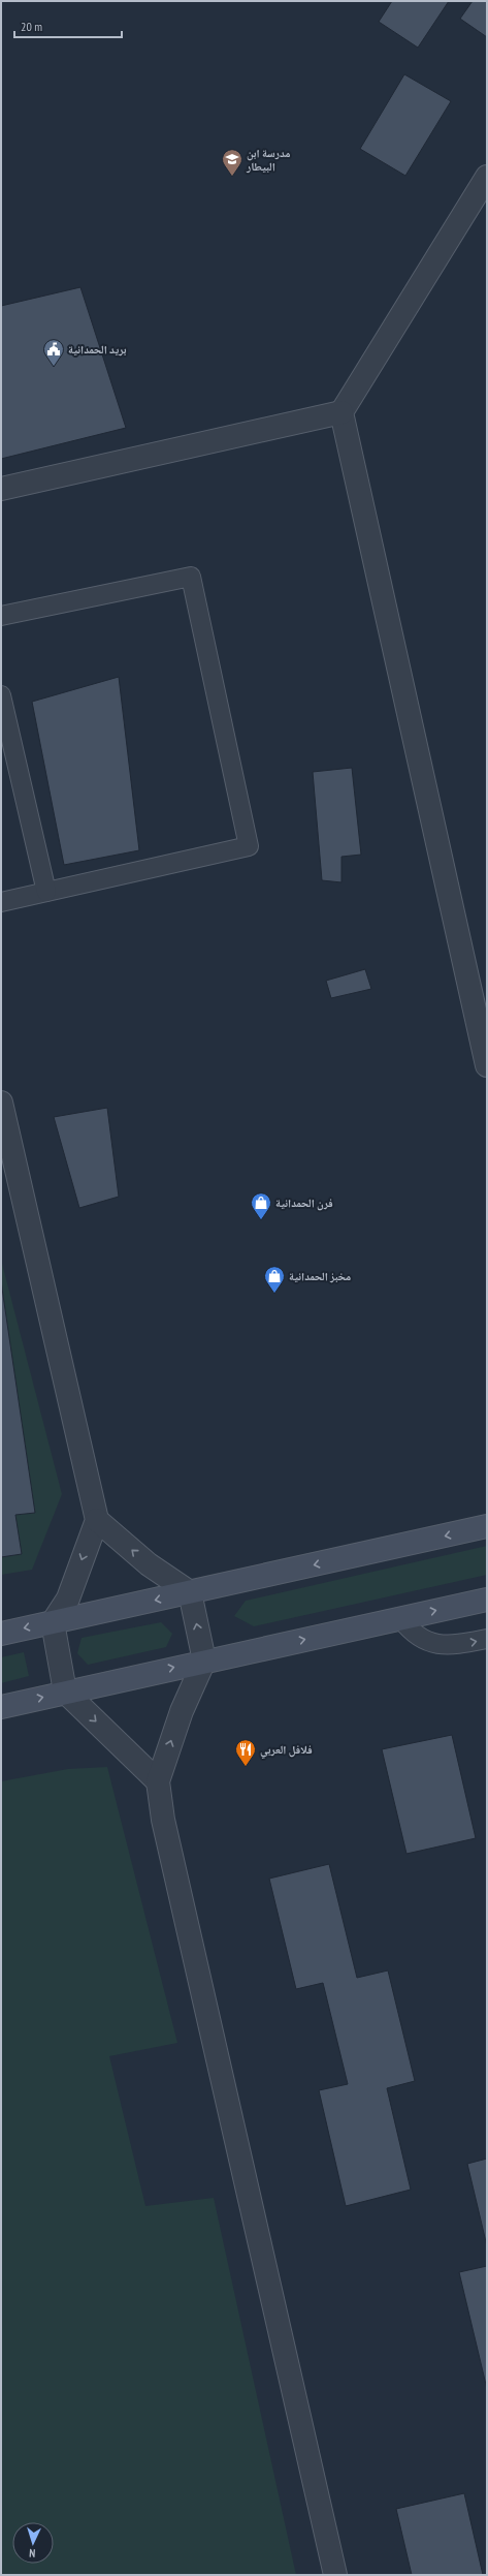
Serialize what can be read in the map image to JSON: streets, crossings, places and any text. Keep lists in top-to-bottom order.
{
  "places": {
    "school or university": ["مدرسة ابن البيطار"],
    "public building": ["بريد الحمدانية"],
    "shop": ["فرن الحمدانية", "مخبز الحمدانية"],
    "restaurant": ["فلافل العربي"]
  },
  "scale_bar": "20 m",
  "north": "bottom"
}
